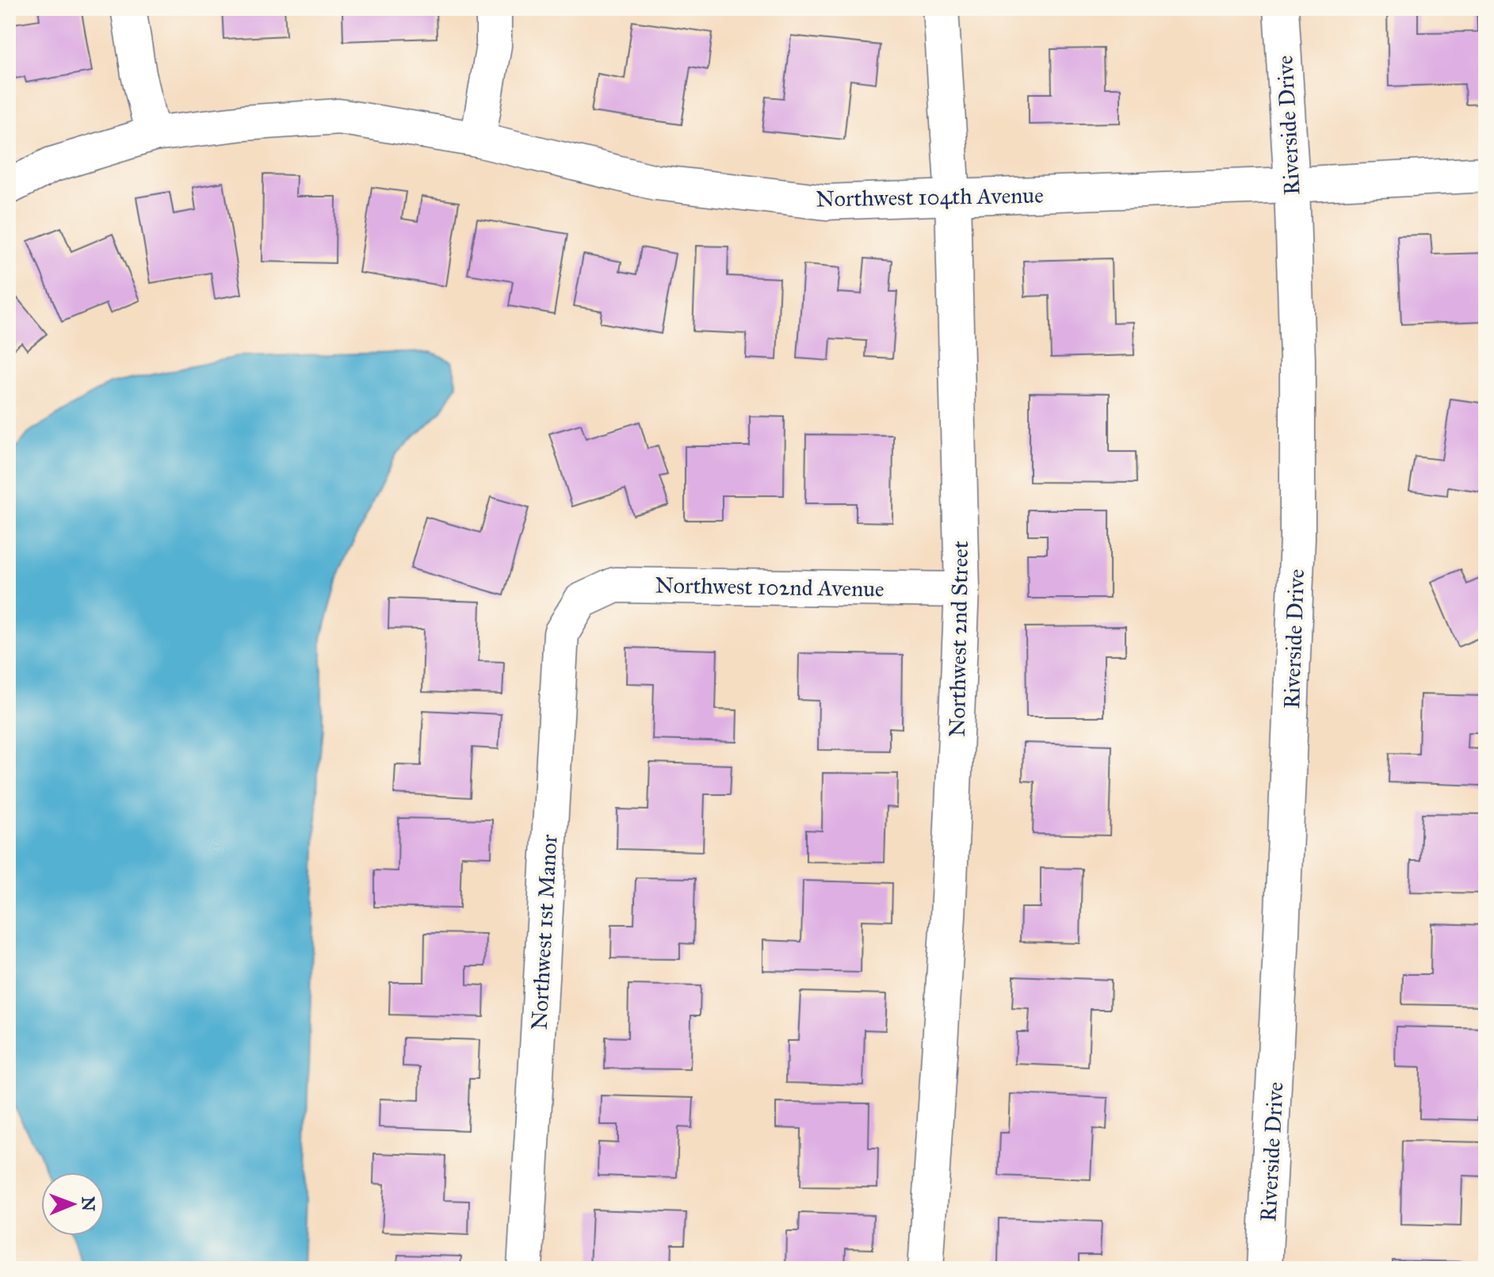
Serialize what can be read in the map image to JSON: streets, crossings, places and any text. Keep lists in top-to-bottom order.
{
  "streets": {
    "street": [
      "Riverside Drive",
      "Northwest 104th Avenue",
      "Northwest 102nd Avenue",
      "Northwest 2nd Street",
      "Northwest 1st Manor"
    ]
  },
  "crossings": [
    ["Riverside Drive", "Northwest 104th Avenue"],
    ["Northwest 104th Avenue", "Northwest 2nd Street"],
    ["Northwest 102nd Avenue", "Northwest 2nd Street"],
    ["Northwest 102nd Avenue", "Northwest 1st Manor"]
  ],
  "north": "right"
}
